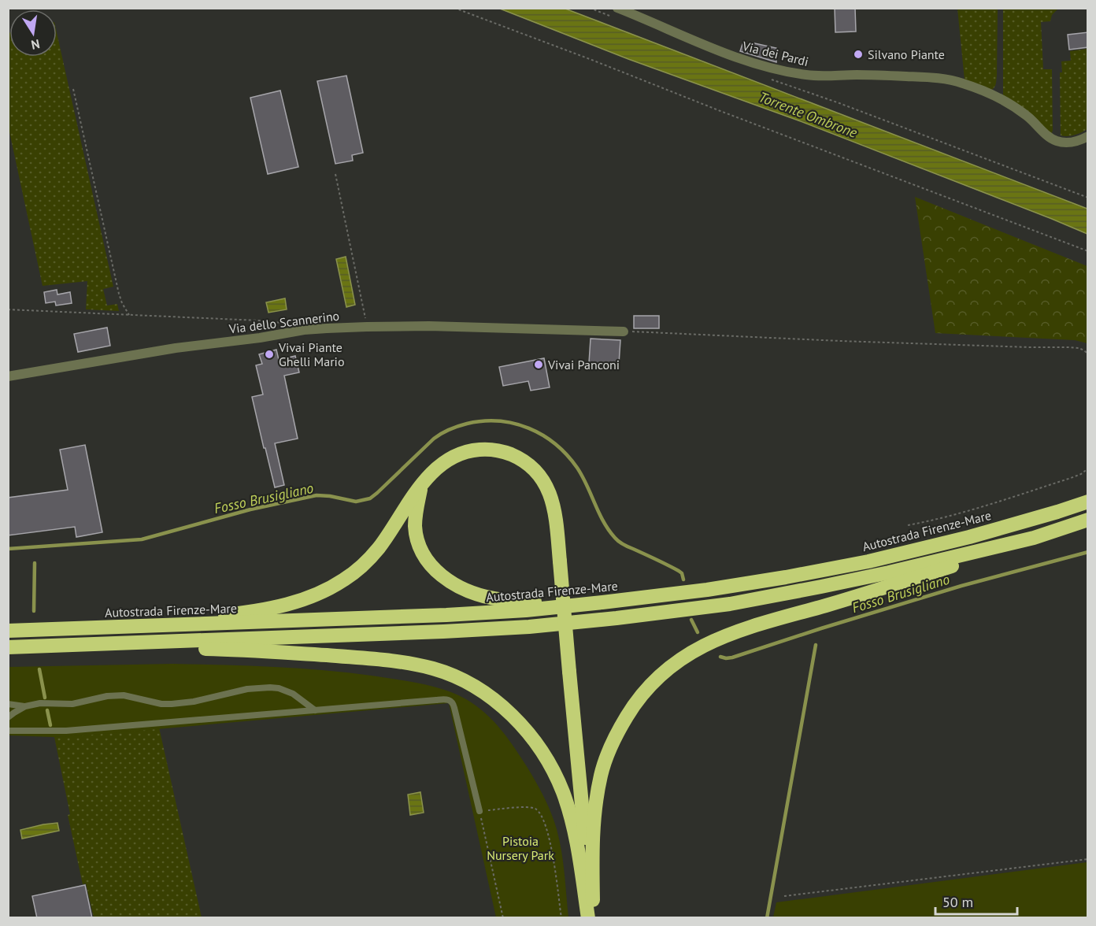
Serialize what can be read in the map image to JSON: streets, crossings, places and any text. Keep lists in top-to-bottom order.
{
  "streets": {
    "highway": ["Autostrada Firenze-Mare"],
    "street": ["Via dei Pardi", "Via dello Scannerino"]
  },
  "water": ["Torrente Ombrone", "Fosso Brusigliano"],
  "parks": ["Pistoia Nursery Park"],
  "places": ["Silvano Piante", "Vivai Piante Ghelli Mario", "Vivai Panconi"],
  "scale_bar": "50 m",
  "north": "bottom"
}
